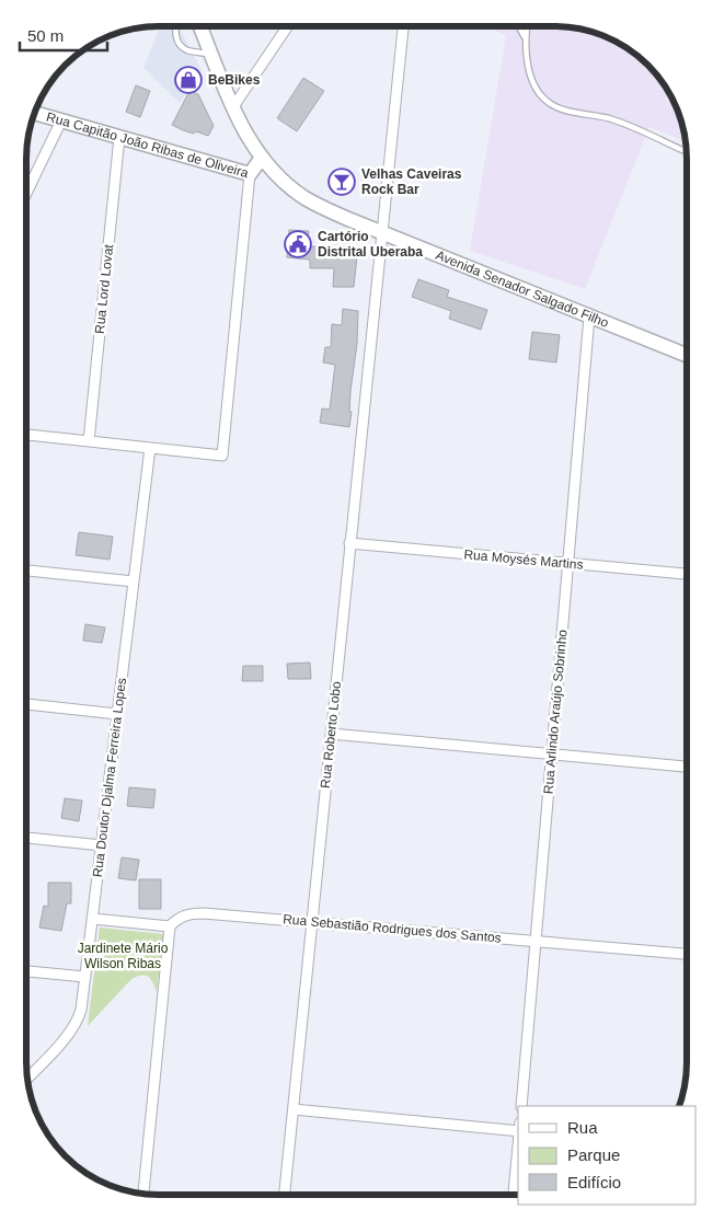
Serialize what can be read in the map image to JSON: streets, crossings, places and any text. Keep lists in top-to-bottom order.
{
  "streets": {
    "main road": ["Rua Capitão João Ribas de Oliveira", "Avenida Senador Salgado Filho"],
    "street": [
      "Rua Lord Lovat",
      "Rua Moysés Martins",
      "Rua Arlindo Araújo Sobrinho",
      "Rua Roberto Lobo",
      "Rua Doutor Djalma Ferreira Lopes",
      "Rua Sebastião Rodrigues dos Santos"
    ]
  },
  "crossings": [
    ["Rua Capitão João Ribas de Oliveira", "Rua Lord Lovat"],
    ["Rua Capitão João Ribas de Oliveira", "Avenida Senador Salgado Filho"],
    ["Avenida Senador Salgado Filho", "Rua Arlindo Araújo Sobrinho"],
    ["Avenida Senador Salgado Filho", "Rua Roberto Lobo"],
    ["Rua Moysés Martins", "Rua Arlindo Araújo Sobrinho"],
    ["Rua Moysés Martins", "Rua Roberto Lobo"],
    ["Rua Arlindo Araújo Sobrinho", "Rua Sebastião Rodrigues dos Santos"],
    ["Rua Roberto Lobo", "Rua Sebastião Rodrigues dos Santos"]
  ],
  "parks": ["Jardinete Mário Wilson Ribas"],
  "places": {
    "shop": ["BeBikes"],
    "bar": ["Velhas Caveiras Rock Bar"],
    "public building": ["Cartório Distrital Uberaba"]
  },
  "legend": ["Rua", "Parque", "Edifício"],
  "scale_bar": "50 m"
}
